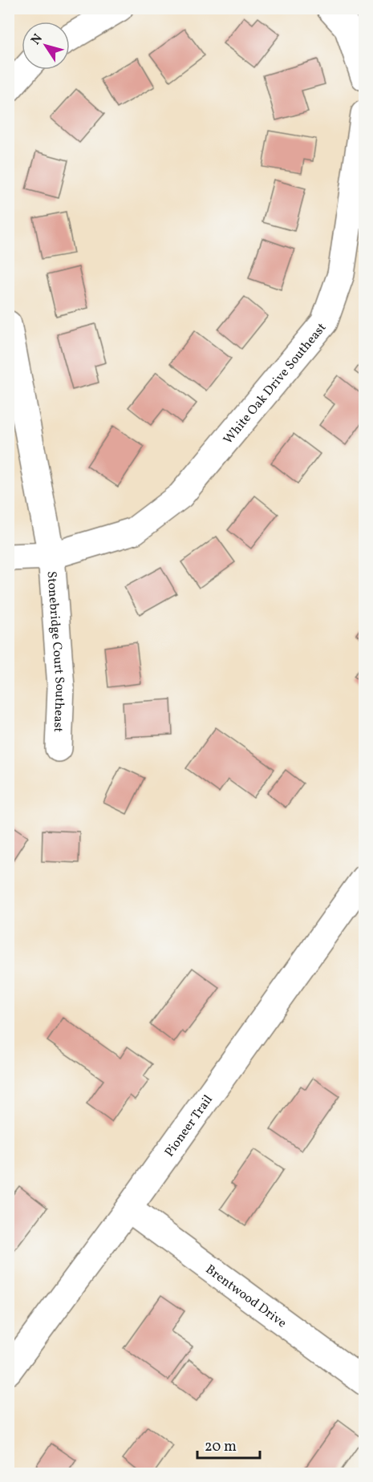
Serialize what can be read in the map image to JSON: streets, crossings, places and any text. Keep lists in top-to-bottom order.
{
  "streets": {
    "street": [
      "White Oak Drive Southeast",
      "Stonebridge Court Southeast",
      "Pioneer Trail",
      "Brentwood Drive"
    ]
  },
  "crossings": [
    ["White Oak Drive Southeast", "Stonebridge Court Southeast"],
    ["Pioneer Trail", "Brentwood Drive"]
  ],
  "scale_bar": "20 m",
  "north": "top left"
}
